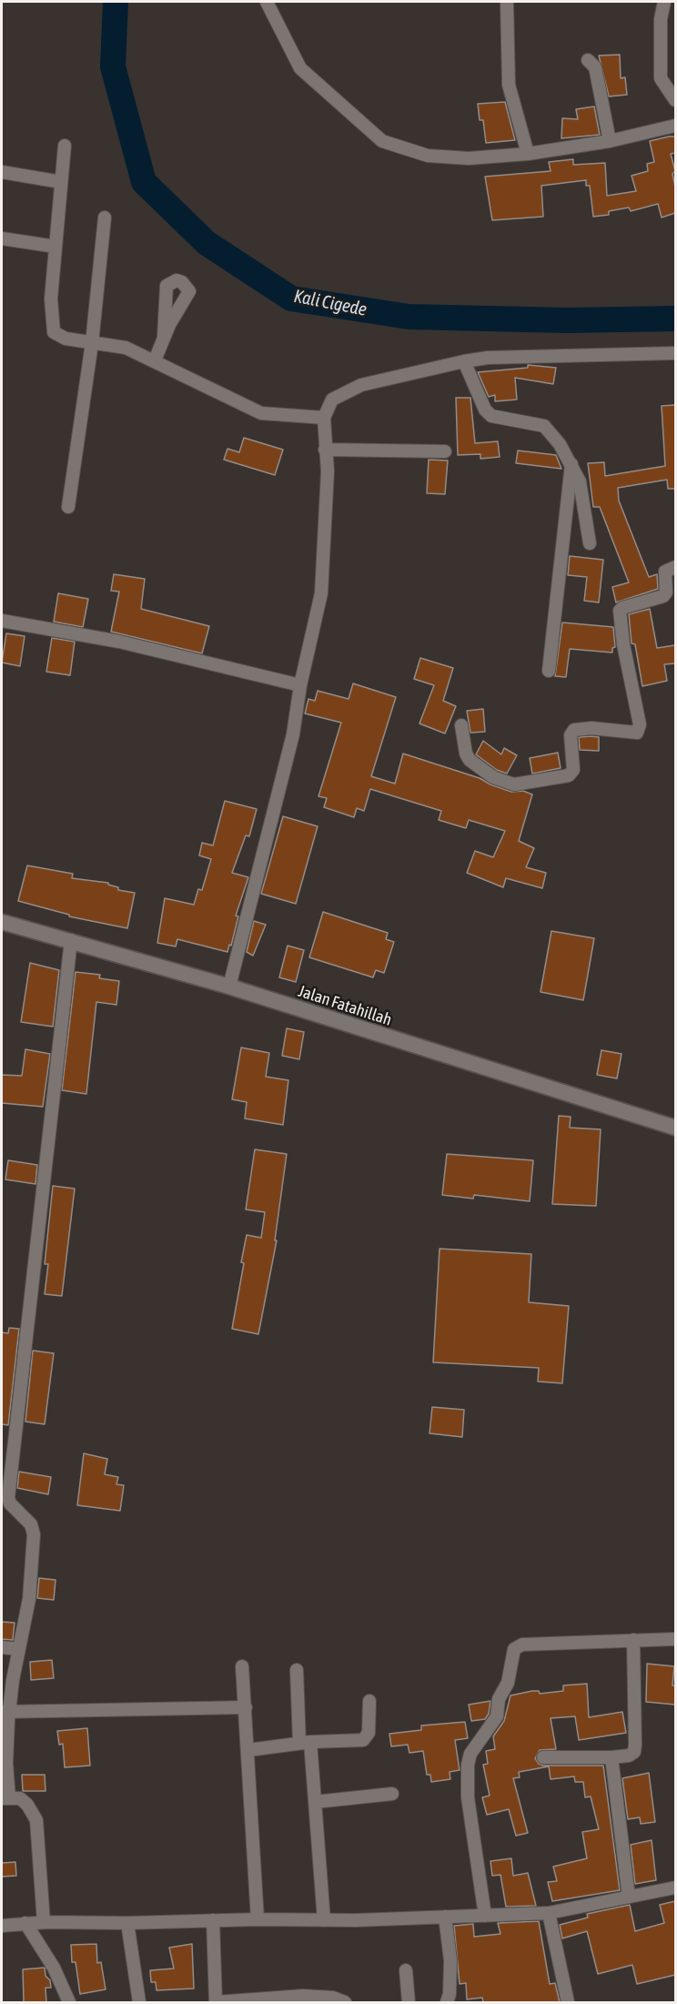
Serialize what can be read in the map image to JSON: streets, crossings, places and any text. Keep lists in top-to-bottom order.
{
  "streets": {
    "street": ["Jalan Fatahillah"]
  },
  "water": ["Kali Cigede"]
}
